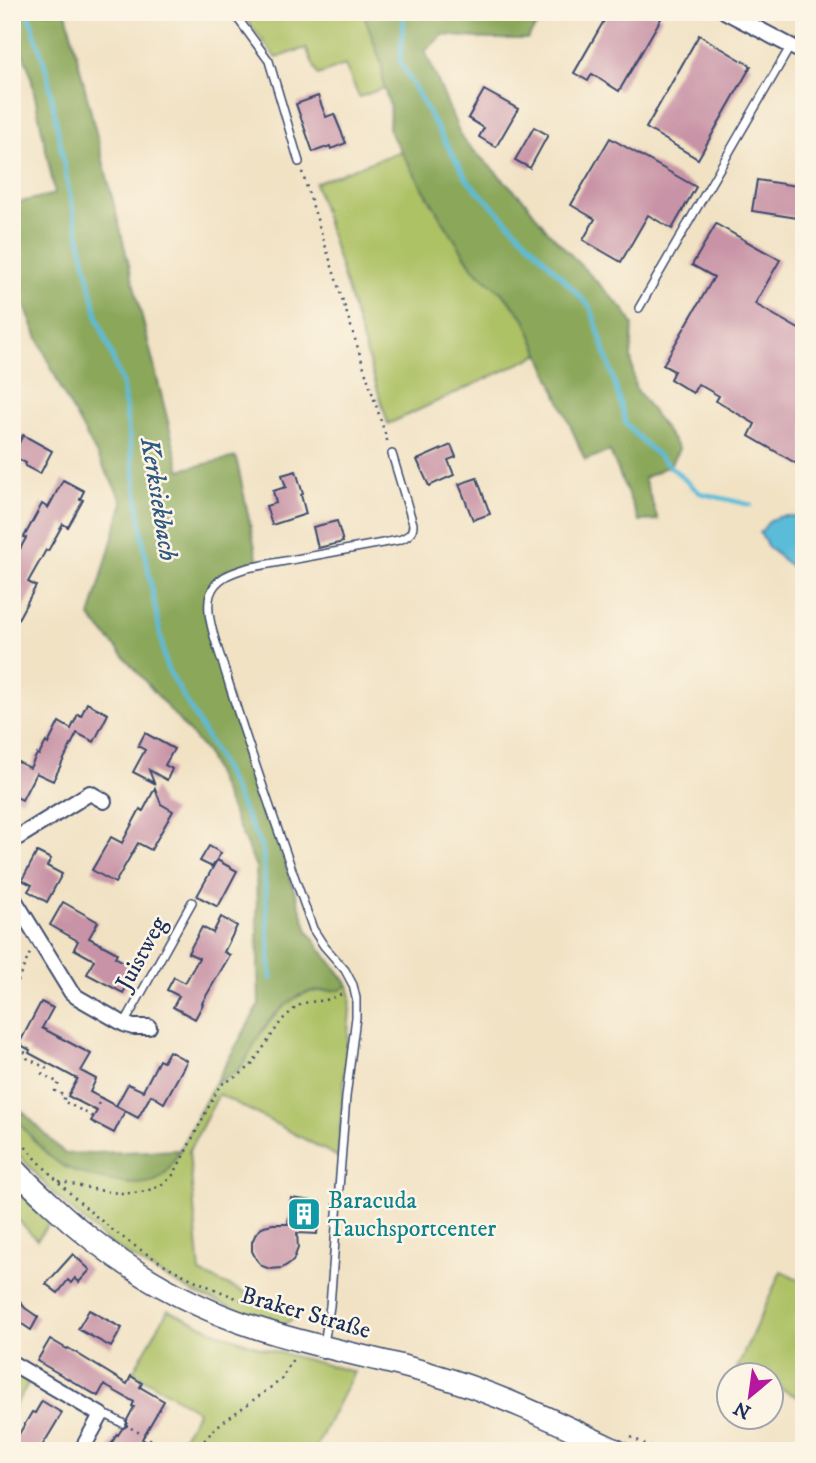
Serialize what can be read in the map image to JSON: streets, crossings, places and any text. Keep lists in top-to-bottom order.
{
  "streets": {
    "main road": ["Braker Straße"],
    "lane": ["Juistweg"]
  },
  "water": ["Kerksiekbach"],
  "places": {
    "building": ["Baracuda Tauchsportcenter"]
  },
  "north": "bottom left"
}
